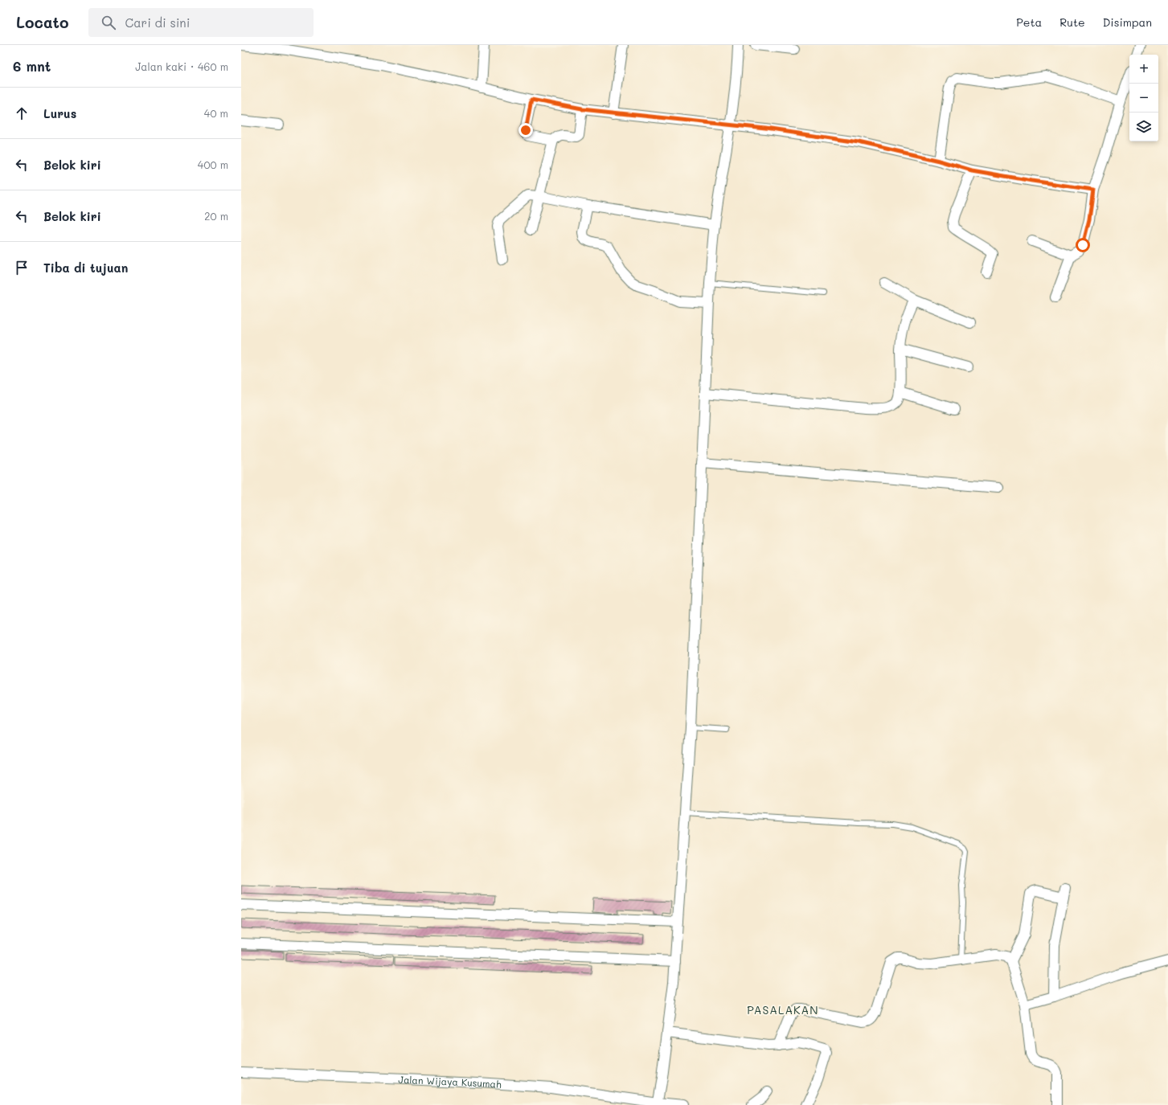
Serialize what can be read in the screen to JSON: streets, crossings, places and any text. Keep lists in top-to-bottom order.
{
  "streets": {
    "street": ["Jalan Wijaya Kusumah"]
  },
  "districts": ["PASALAKAN"],
  "page": {
    "header": "Locato",
    "search": "Cari di sini",
    "nav": ["Peta", "Rute", "Disimpan"],
    "heading": ["6 mnt", "Jalan kaki · 460 m"],
    "map_buttons": ["+", "−"],
    "list": [
      ["Lurus", "40 m"],
      ["Belok kiri", "400 m"],
      ["Belok kiri", "20 m"],
      "Tiba di tujuan"
    ]
  }
}
